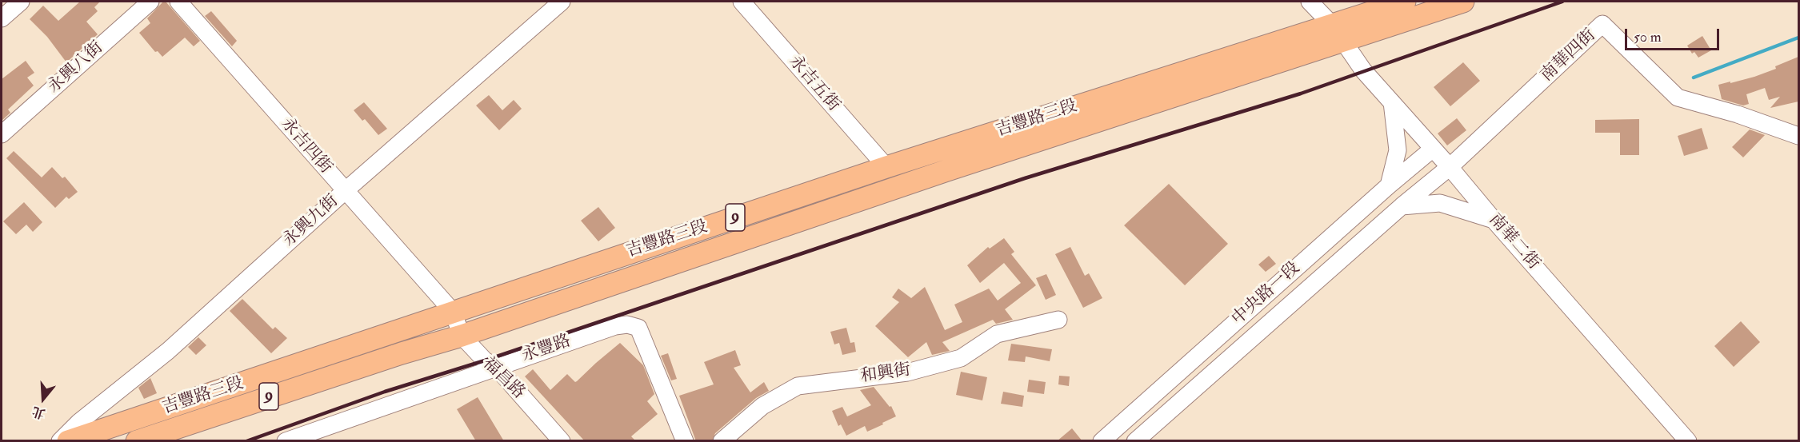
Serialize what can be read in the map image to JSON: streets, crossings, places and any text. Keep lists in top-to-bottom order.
{
  "streets": {
    "main road": ["吉豐路三段", "9"],
    "street": [
      "南華四街",
      "永興八街",
      "永吉五街",
      "永吉四街",
      "永興九街",
      "南華二街",
      "中央路一段",
      "永豐路",
      "和興街",
      "福昌路"
    ]
  },
  "crossings": [
    ["南華四街", "南華二街"],
    ["南華四街", "中央路一段"],
    ["永吉五街", "吉豐路三段"],
    ["吉豐路三段", "永吉四街"],
    ["吉豐路三段", "南華二街"],
    ["吉豐路三段", "福昌路"],
    ["永吉四街", "永興九街"],
    ["永吉四街", "福昌路"],
    ["南華二街", "中央路一段"],
    ["永豐路", "福昌路"]
  ],
  "scale_bar": "50 m",
  "north": "bottom"
}
